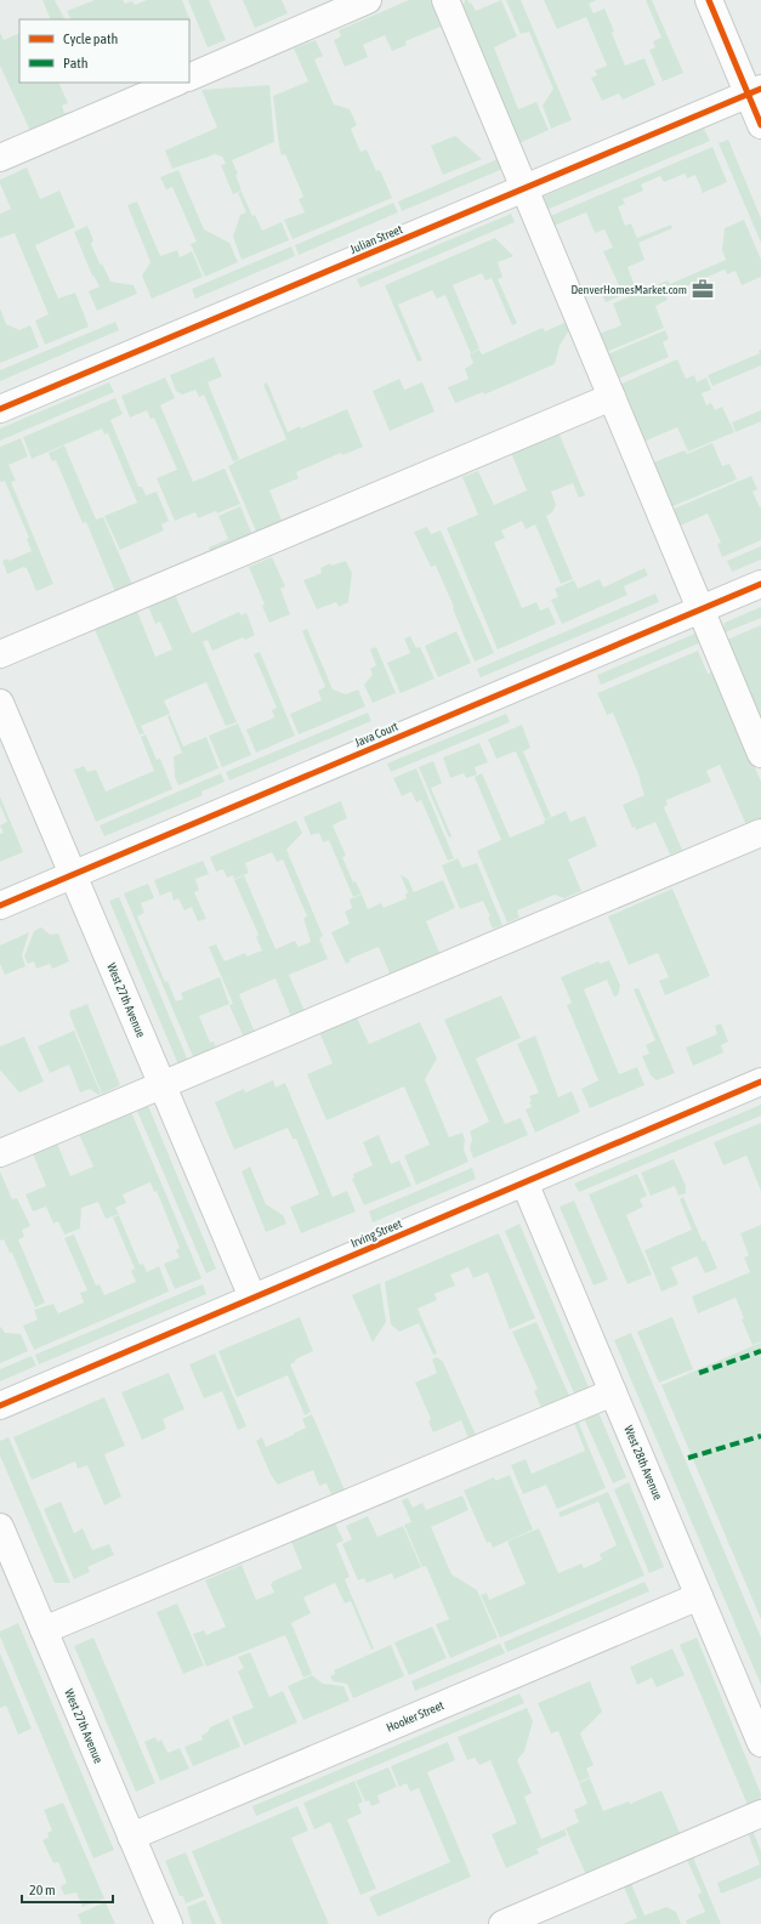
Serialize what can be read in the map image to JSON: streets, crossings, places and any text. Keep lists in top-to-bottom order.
{
  "streets": {
    "street": [
      "Julian Street",
      "Java Court",
      "West 27th Avenue",
      "Irving Street",
      "West 28th Avenue",
      "Hooker Street"
    ]
  },
  "crossings": [
    ["Java Court", "West 27th Avenue"],
    ["West 27th Avenue", "Irving Street"],
    ["West 27th Avenue", "Hooker Street"],
    ["Irving Street", "West 28th Avenue"],
    ["West 28th Avenue", "Hooker Street"]
  ],
  "places": {
    "office": ["DenverHomesMarket.com"]
  },
  "legend": ["Cycle path", "Path"],
  "scale_bar": "20 m"
}
